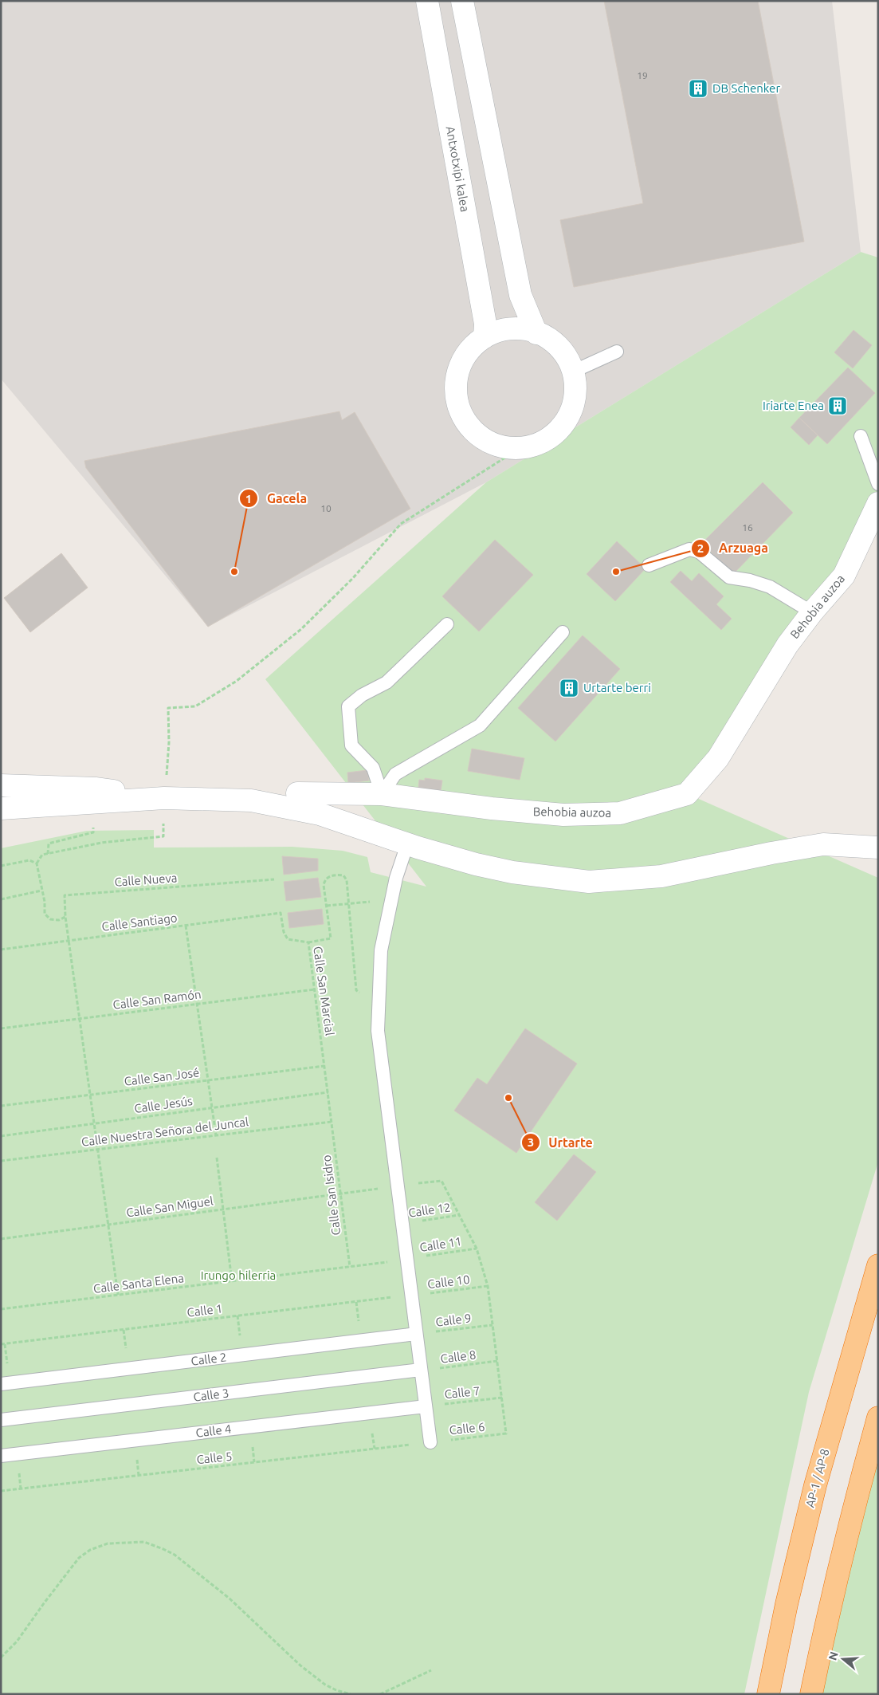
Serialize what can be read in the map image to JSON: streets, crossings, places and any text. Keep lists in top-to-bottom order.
{
  "streets": {
    "highway": ["AP-1 / AP-8"],
    "street": ["Antxotxipi kalea", "Behobia auzoa"],
    "lane": ["Calle 2", "Calle 3", "Calle 4"],
    "path": [
      "Calle Nueva",
      "Calle Santiago",
      "Calle San Marcial",
      "Calle San Ramón",
      "Calle San José",
      "Calle Jesús",
      "Calle Nuestra Señora del Juncal",
      "Calle San Isidro",
      "Calle San Miguel",
      "Calle 12",
      "Calle 11",
      "Calle 10",
      "Calle Santa Elena",
      "Calle 1",
      "Calle 9",
      "Calle 8",
      "Calle 7",
      "Calle 6",
      "Calle 5"
    ]
  },
  "crossings": [
    ["Calle Nueva", "Calle Santiago"],
    ["Calle Nueva", "Calle San Ramón"],
    ["Calle Nueva", "Calle San José"],
    ["Calle Nueva", "Calle Jesús"],
    ["Calle Nueva", "Calle Nuestra Señora del Juncal"],
    ["Calle Nueva", "Calle San Miguel"],
    ["Calle Nueva", "Calle Santa Elena"],
    ["Calle Santiago", "Calle San Marcial"],
    ["Calle San Marcial", "Calle San Ramón"],
    ["Calle San Marcial", "Calle San José"],
    ["Calle San Marcial", "Calle Jesús"],
    ["Calle San Marcial", "Calle San Isidro"],
    ["Calle Jesús", "Calle San Isidro"],
    ["Calle Nuestra Señora del Juncal", "Calle San Isidro"],
    ["Calle San Isidro", "Calle San Miguel"],
    ["Calle San Isidro", "Calle 11"],
    ["Calle San Isidro", "Calle Santa Elena"],
    ["Calle 11", "Calle Santa Elena"],
    ["Calle 10", "Calle 1"],
    ["Calle 9", "Calle 2"],
    ["Calle 8", "Calle 3"],
    ["Calle 7", "Calle 6"],
    ["Calle 7", "Calle 4"],
    ["Calle 6", "Calle 5"]
  ],
  "parks": ["Irungo hilerria"],
  "places": {
    "building": ["DB Schenker", "Iriarte Enea", "Urtarte berri"],
    "other": ["Gacela", "Arzuaga", "Urtarte"]
  },
  "house_numbers": ["19", "10", "16"],
  "north": "left"
}
